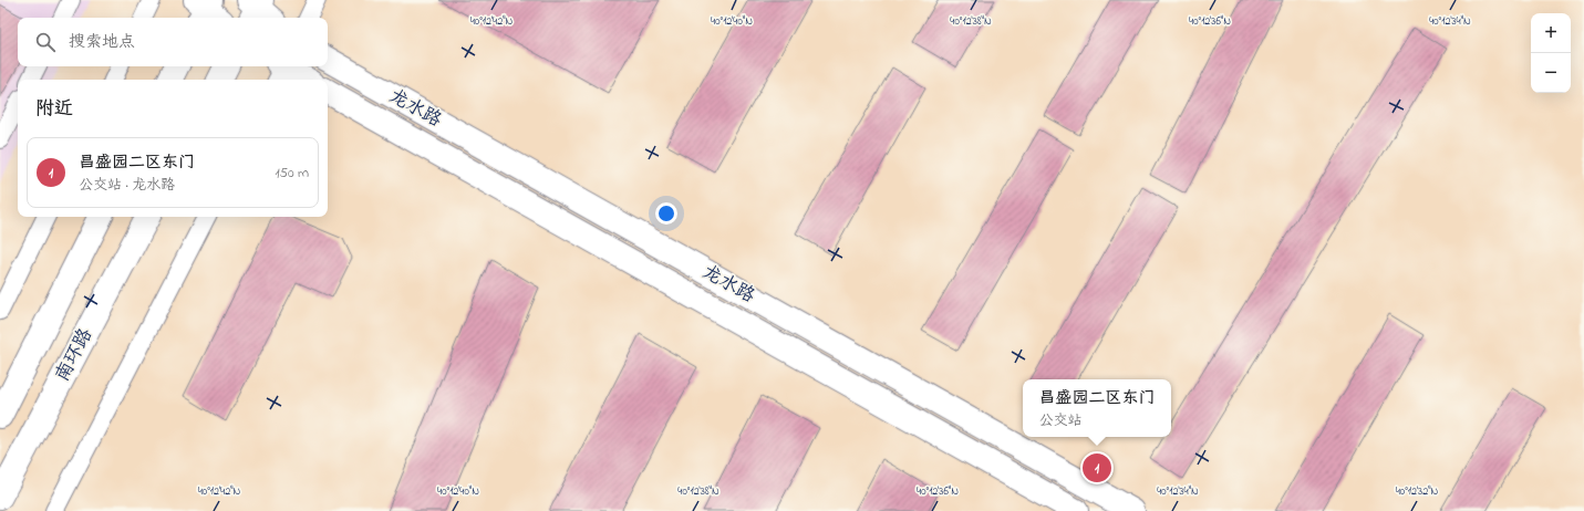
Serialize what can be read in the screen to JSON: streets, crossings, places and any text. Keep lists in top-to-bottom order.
{
  "streets": {
    "street": ["龙水路", "南环路"]
  },
  "page": {
    "map_buttons": ["+", "−"],
    "search": "搜索地点",
    "heading": "附近",
    "list": [
      {
        "mark": "1",
        "name": "昌盛园二区东门",
        "note": "公交站 · 龙水路",
        "value": "150 m"
      }
    ],
    "popup": ["昌盛园二区东门", "公交站"],
    "pins": "1"
  },
  "coordinates": [
    "40°12'36\"N",
    "40°12'42\"N",
    "40°12'40\"N",
    "40°12'38\"N",
    "40°12'34\"N",
    "40°12'32\"N"
  ]
}
